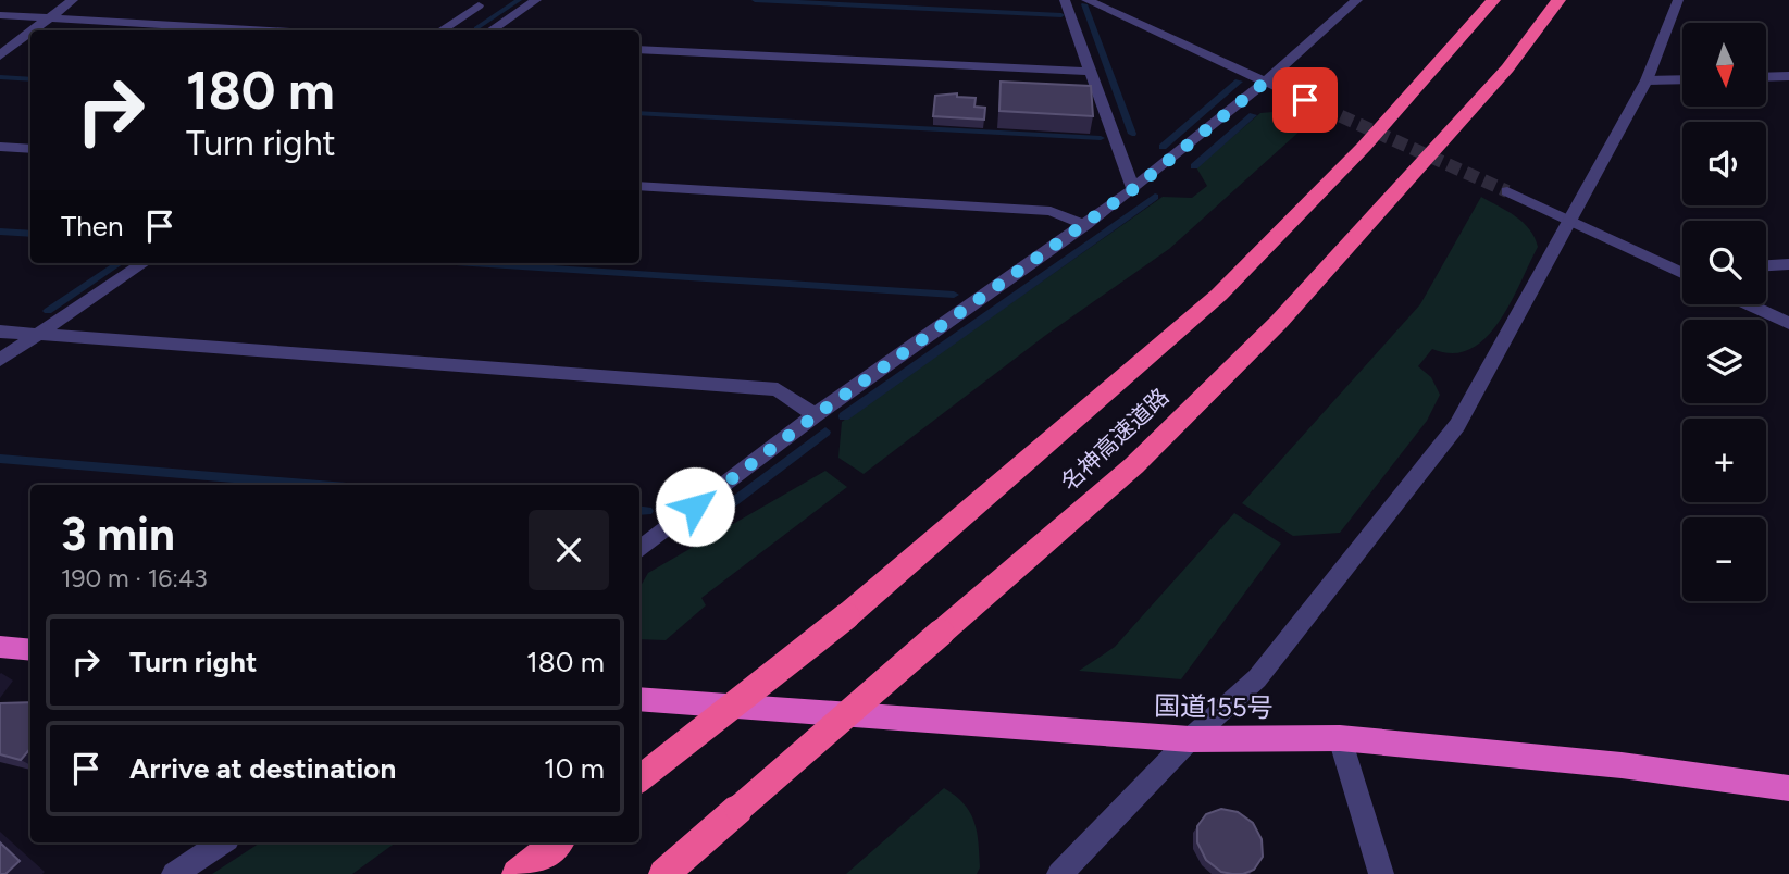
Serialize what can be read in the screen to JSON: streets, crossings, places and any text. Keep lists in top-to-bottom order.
{
  "streets": {
    "highway": ["名神高速道路", "国道155号"]
  },
  "north": "bottom",
  "page": {
    "map_buttons": ["+", "−"],
    "turn": ["180 m", "Turn right"],
    "then": "Then",
    "heading": ["3 min", "190 m · 16:43"],
    "list": [
      {
        "name": "Turn right",
        "value": "180 m"
      },
      {
        "name": "Arrive at destination",
        "value": "10 m"
      }
    ]
  }
}
